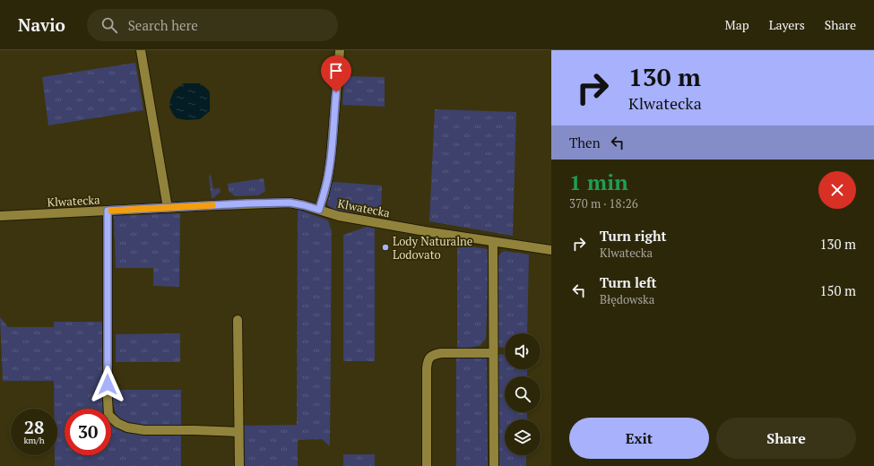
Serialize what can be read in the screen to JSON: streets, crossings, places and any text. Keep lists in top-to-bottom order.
{
  "streets": {
    "street": ["Klwatecka"]
  },
  "places": ["Lody Naturalne Lodovato"],
  "page": {
    "header": "Navio",
    "search": "Search here",
    "nav": ["Map", "Layers", "Share"],
    "turn": ["130 m", "Klwatecka"],
    "then": "Then",
    "heading": ["1 min", "370 m · 18:26"],
    "list": [
      {
        "name": "Turn right",
        "note": "Klwatecka",
        "value": "130 m"
      },
      {
        "name": "Turn left",
        "note": "Błędowska",
        "value": "150 m"
      }
    ],
    "speed": "28 km/h",
    "limit": "30",
    "buttons": ["Exit", "Share"]
  }
}
